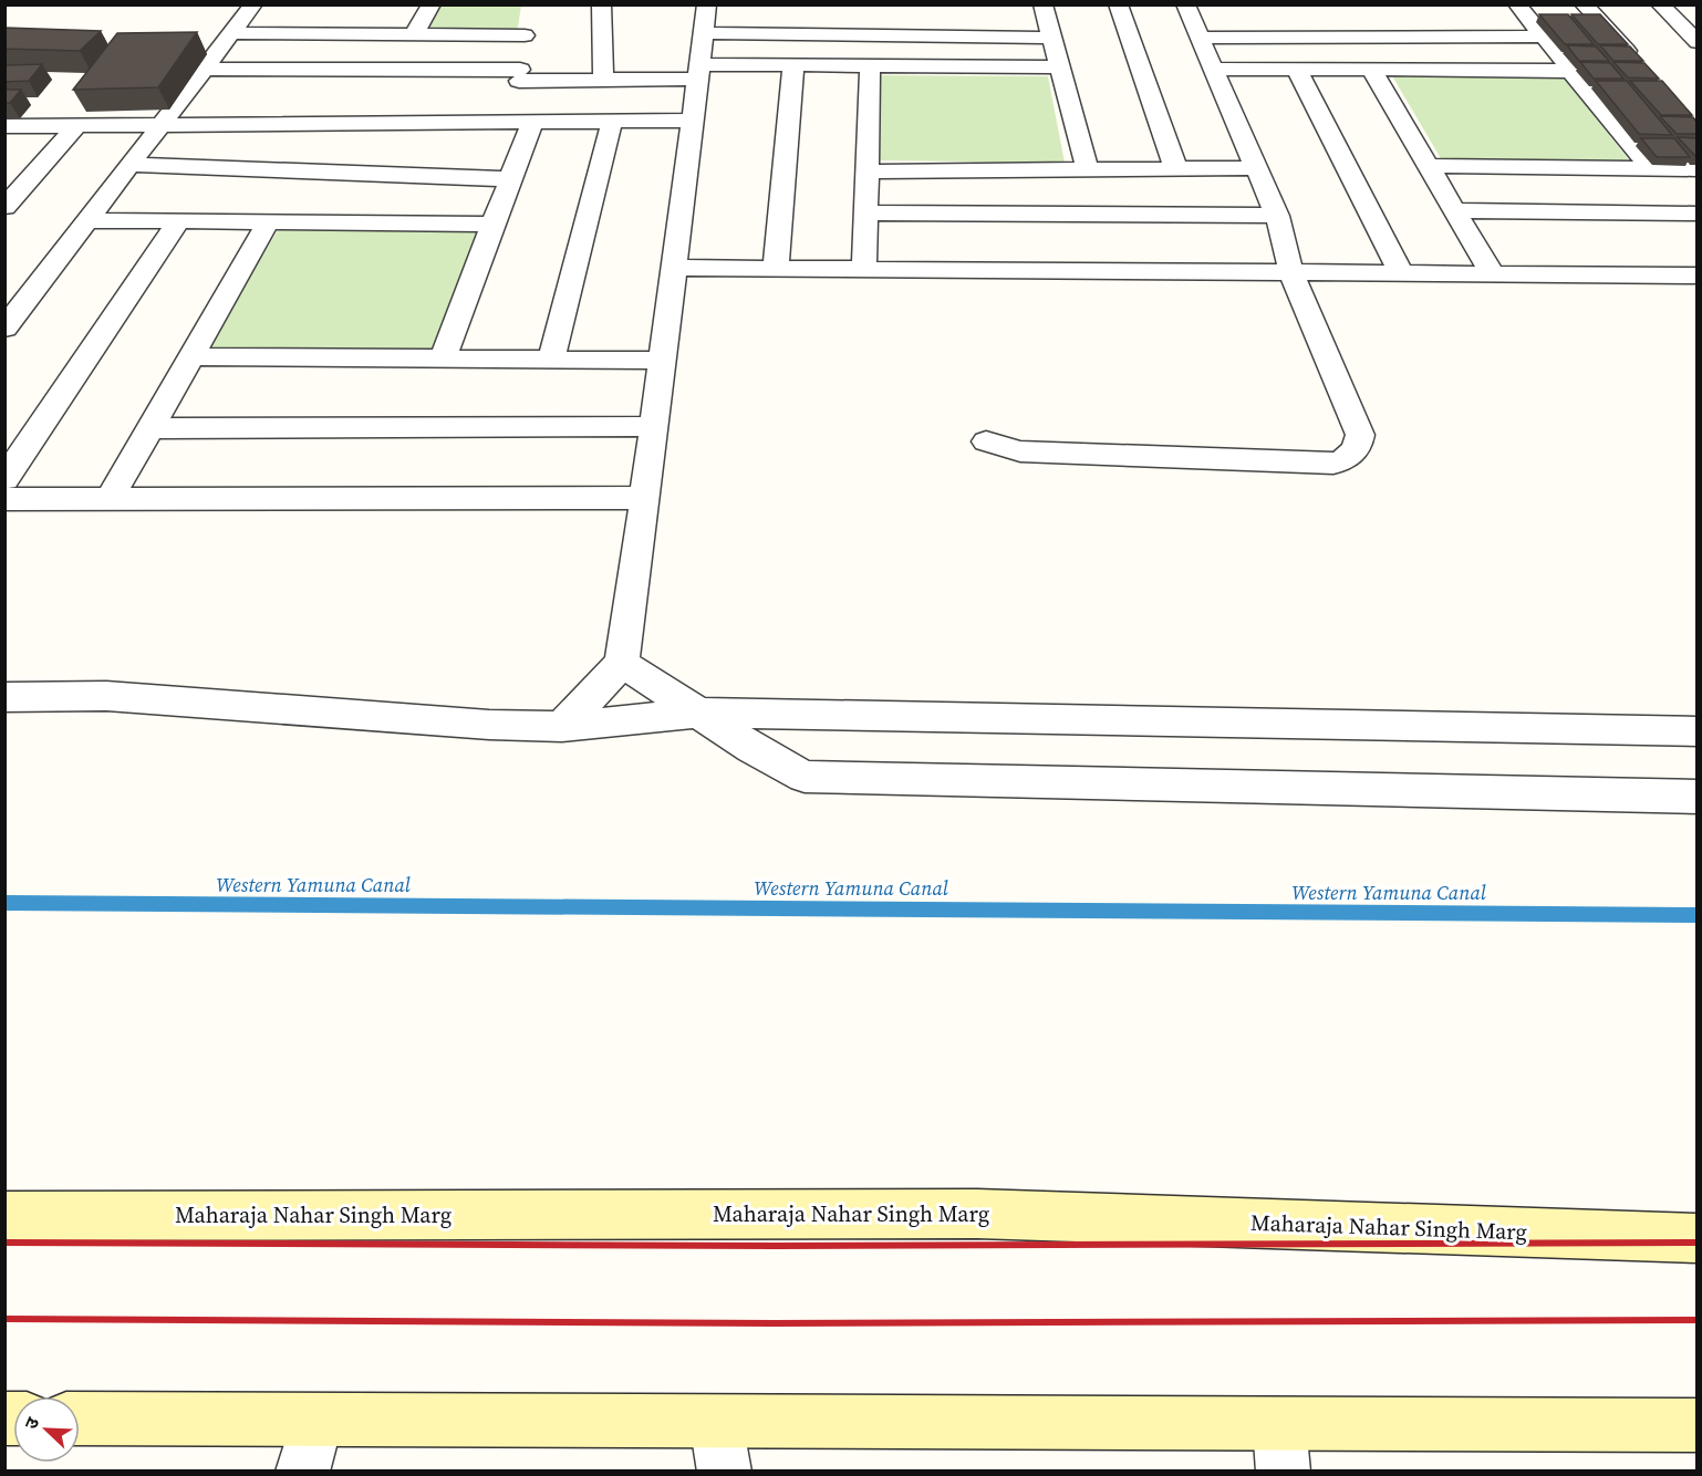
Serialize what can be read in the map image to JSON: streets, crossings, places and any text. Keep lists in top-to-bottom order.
{
  "streets": {
    "main road": ["Maharaja Nahar Singh Marg"]
  },
  "water": ["Western Yamuna Canal"],
  "north": "top left"
}
